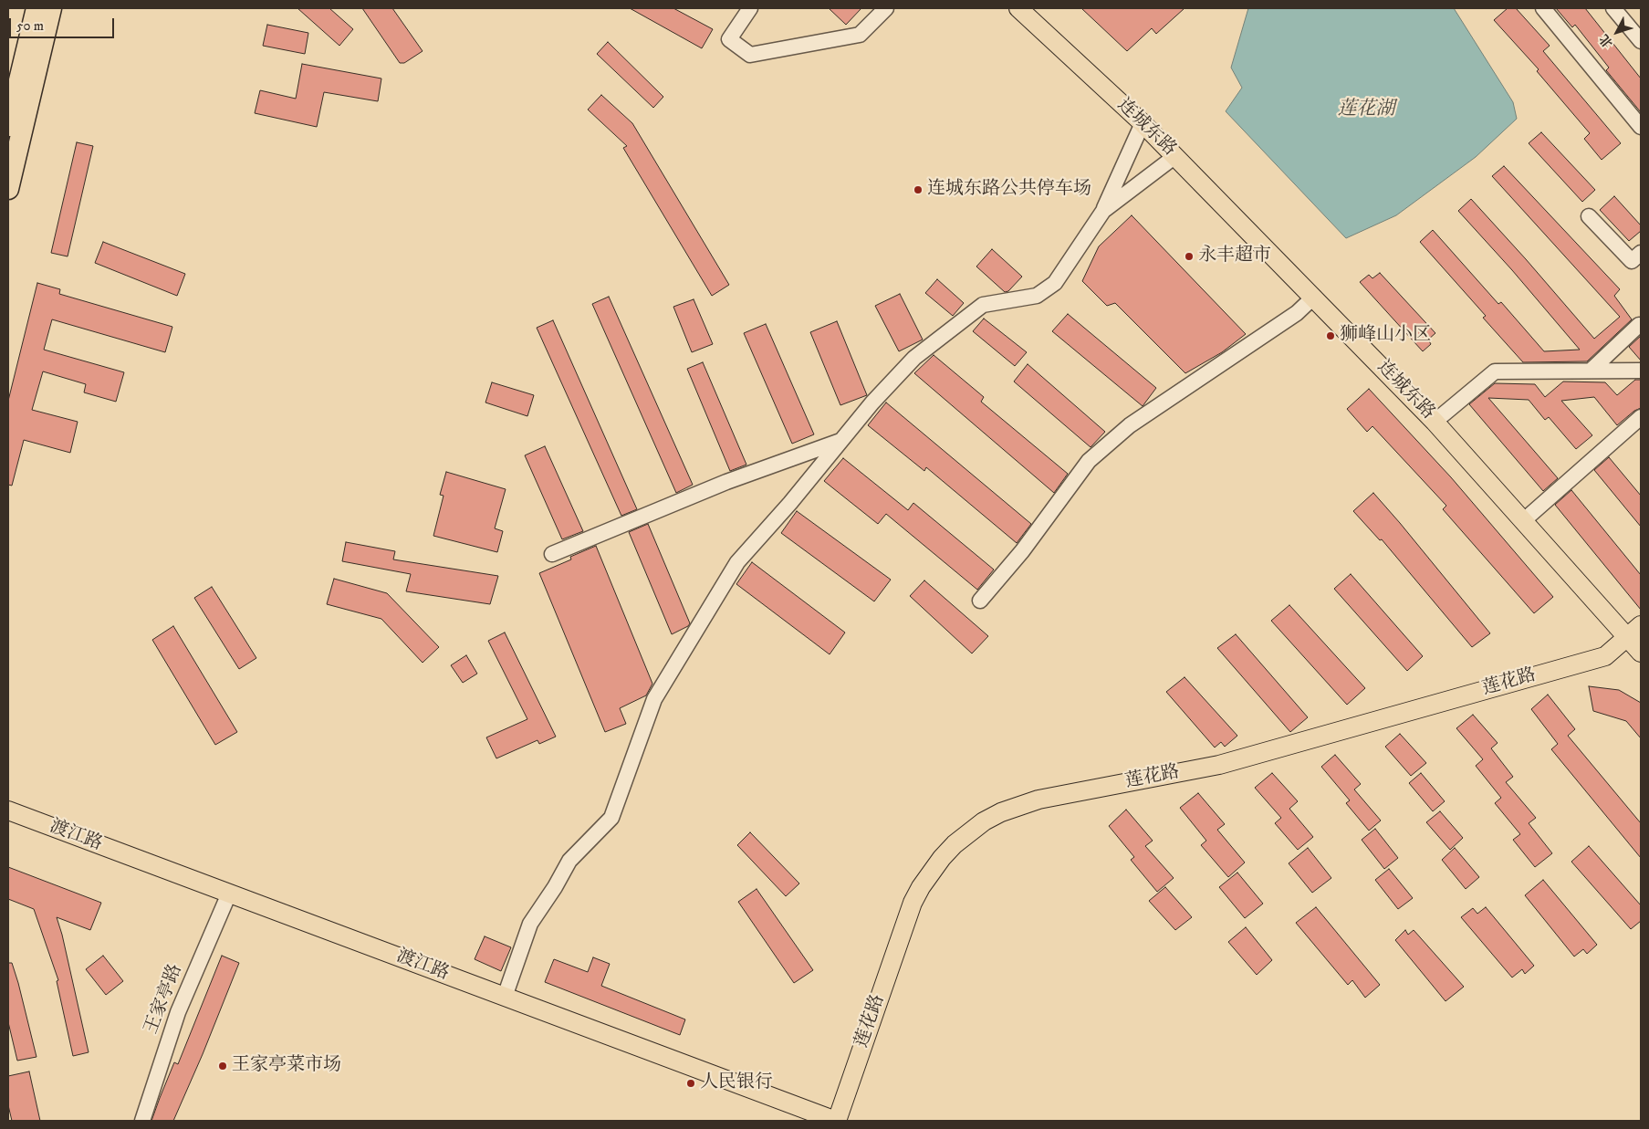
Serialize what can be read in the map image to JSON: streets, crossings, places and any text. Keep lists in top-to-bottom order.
{
  "streets": {
    "main road": ["连城东路", "莲花路", "渡江路"],
    "lane": ["王家亭路"]
  },
  "crossings": [
    ["连城东路", "莲花路"],
    ["莲花路", "渡江路"],
    ["渡江路", "王家亭路"]
  ],
  "water": ["莲花湖"],
  "places": [
    "连城东路公共停车场",
    "永丰超市",
    "狮峰山小区",
    "王家亭菜市场",
    "人民银行"
  ],
  "scale_bar": "50 m",
  "north": "bottom left"
}
